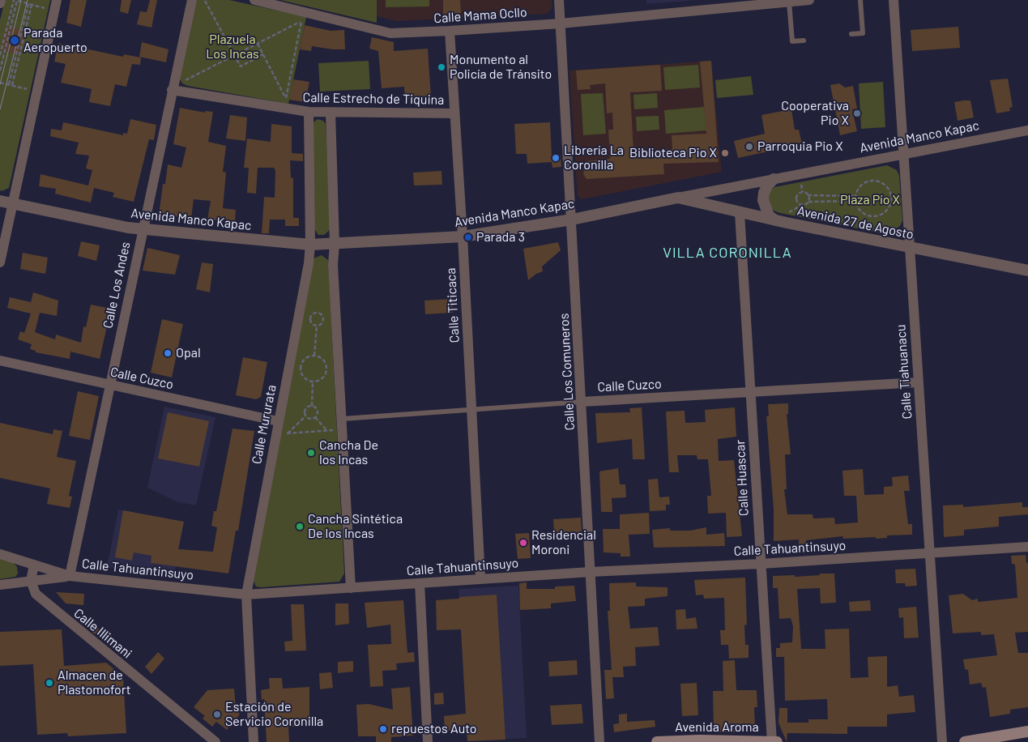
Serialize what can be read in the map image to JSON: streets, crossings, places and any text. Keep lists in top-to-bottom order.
{
  "streets": {
    "main road": ["Avenida Aroma"],
    "street": [
      "Calle Mama Ocllo",
      "Calle Estrecho de Tiquina",
      "Avenida Manco Kapac",
      "Avenida 27 de Agosto",
      "Calle Los Andes",
      "Calle Titicaca",
      "Calle Los Comuneros",
      "Calle Tiahuanacu",
      "Calle Cuzco",
      "Calle Mururata",
      "Calle Huascar",
      "Calle Tahuantinsuyo",
      "Calle Illimani"
    ]
  },
  "crossings": [
    ["Calle Mama Ocllo", "Calle Titicaca"],
    ["Calle Mama Ocllo", "Calle Los Comuneros"],
    ["Calle Estrecho de Tiquina", "Calle Los Andes"],
    ["Calle Estrecho de Tiquina", "Calle Titicaca"],
    ["Calle Estrecho de Tiquina", "Calle Mururata"],
    ["Avenida Manco Kapac", "Avenida 27 de Agosto"],
    ["Avenida Manco Kapac", "Calle Los Andes"],
    ["Avenida Manco Kapac", "Calle Titicaca"],
    ["Avenida Manco Kapac", "Calle Los Comuneros"],
    ["Avenida Manco Kapac", "Calle Tiahuanacu"],
    ["Avenida Manco Kapac", "Calle Mururata"],
    ["Avenida 27 de Agosto", "Calle Tiahuanacu"],
    ["Avenida 27 de Agosto", "Calle Huascar"],
    ["Calle Los Andes", "Calle Cuzco"],
    ["Calle Los Andes", "Calle Tahuantinsuyo"],
    ["Calle Titicaca", "Calle Cuzco"],
    ["Calle Titicaca", "Calle Tahuantinsuyo"],
    ["Calle Los Comuneros", "Calle Cuzco"],
    ["Calle Los Comuneros", "Calle Tahuantinsuyo"],
    ["Calle Tiahuanacu", "Calle Cuzco"],
    ["Calle Tiahuanacu", "Calle Tahuantinsuyo"],
    ["Calle Cuzco", "Calle Mururata"],
    ["Calle Cuzco", "Calle Huascar"],
    ["Calle Mururata", "Calle Tahuantinsuyo"],
    ["Calle Huascar", "Calle Tahuantinsuyo"],
    ["Calle Huascar", "Avenida Aroma"],
    ["Calle Tahuantinsuyo", "Calle Illimani"]
  ],
  "districts": ["VILLA CORONILLA"],
  "parks": ["Plazuela Los Incas", "Plaza Pío X"],
  "places": [
    "Parada Aeropuerto",
    "Monumento al Policía de Tránsito",
    "Cooperativa Pio X",
    "Parroquia Pio X",
    "Biblioteca Pio X",
    "Librería La Coronilla",
    "Parada 3",
    "Opal",
    "Cancha De los Incas",
    "Cancha Sintética De los Incas",
    "Residencial Moroni",
    "Almacen de Plastomofort",
    "Estación de Servicio Coronilla",
    "repuestos Auto"
  ]
}
